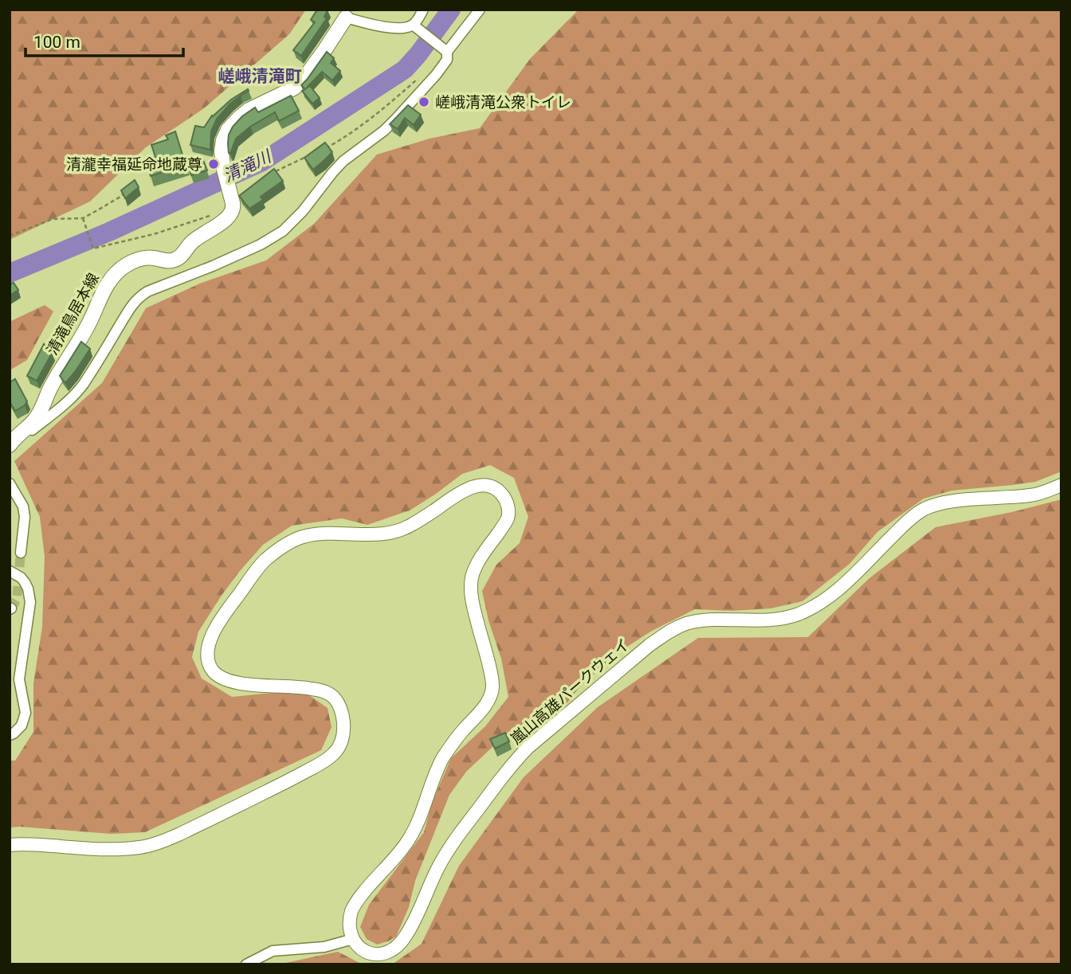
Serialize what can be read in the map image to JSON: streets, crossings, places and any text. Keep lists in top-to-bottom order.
{
  "streets": {
    "main road": ["清滝鳥居本線"],
    "street": ["嵐山高雄パークウェイ"]
  },
  "districts": ["嵯峨清滝町"],
  "water": ["清滝川"],
  "places": ["嵯峨清滝公衆トイレ", "清瀧幸福延命地蔵尊"],
  "scale_bar": "100 m"
}
